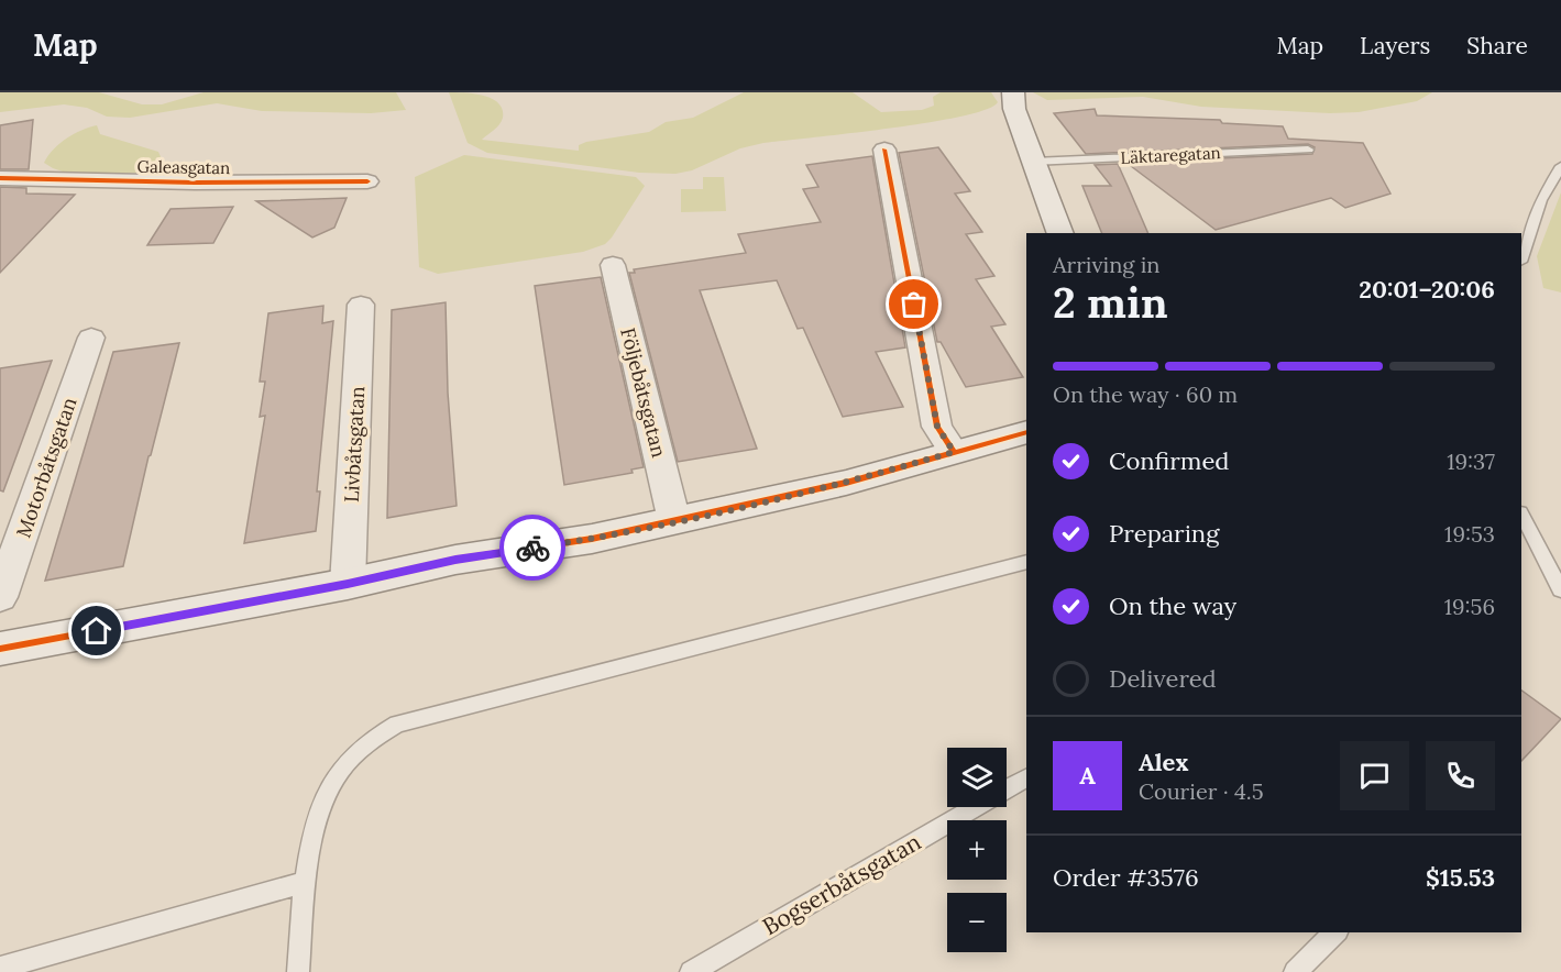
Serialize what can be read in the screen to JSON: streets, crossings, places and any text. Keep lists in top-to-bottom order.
{
  "streets": {
    "street": [
      "Galeasgatan",
      "Följebåtsgatan",
      "Livbåtsgatan",
      "Motorbåtsgatan"
    ],
    "lane": ["Läktaregatan", "Bogserbåtsgatan"]
  },
  "page": {
    "header": "Map",
    "nav": ["Map", "Layers", "Share"],
    "heading": ["2 min", "Arriving in", "20:01–20:06"],
    "panel": [
      "Alex",
      "Courier · 4.5",
      "Order #3576",
      "$15.53"
    ],
    "bar": "On the way · 60 m",
    "list": [
      ["Confirmed", "19:37"],
      ["Preparing", "19:53"],
      ["On the way", "19:56"],
      "Delivered"
    ],
    "round": "A",
    "map_buttons": ["+", "−"]
  }
}
